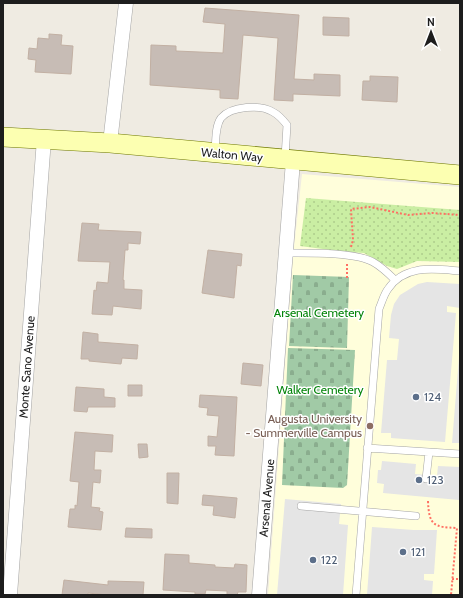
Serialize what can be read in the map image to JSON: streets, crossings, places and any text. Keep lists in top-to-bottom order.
{
  "streets": {
    "main road": ["Walton Way"],
    "street": ["Monte Sano Avenue", "Arsenal Avenue"]
  },
  "crossings": [
    ["Walton Way", "Monte Sano Avenue"],
    ["Walton Way", "Arsenal Avenue"]
  ],
  "parks": ["Arsenal Cemetery", "Walker Cemetery"],
  "places": [
    "124",
    "Augusta University - Summerville Campus",
    "123",
    "121",
    "122"
  ],
  "north": "top"
}
